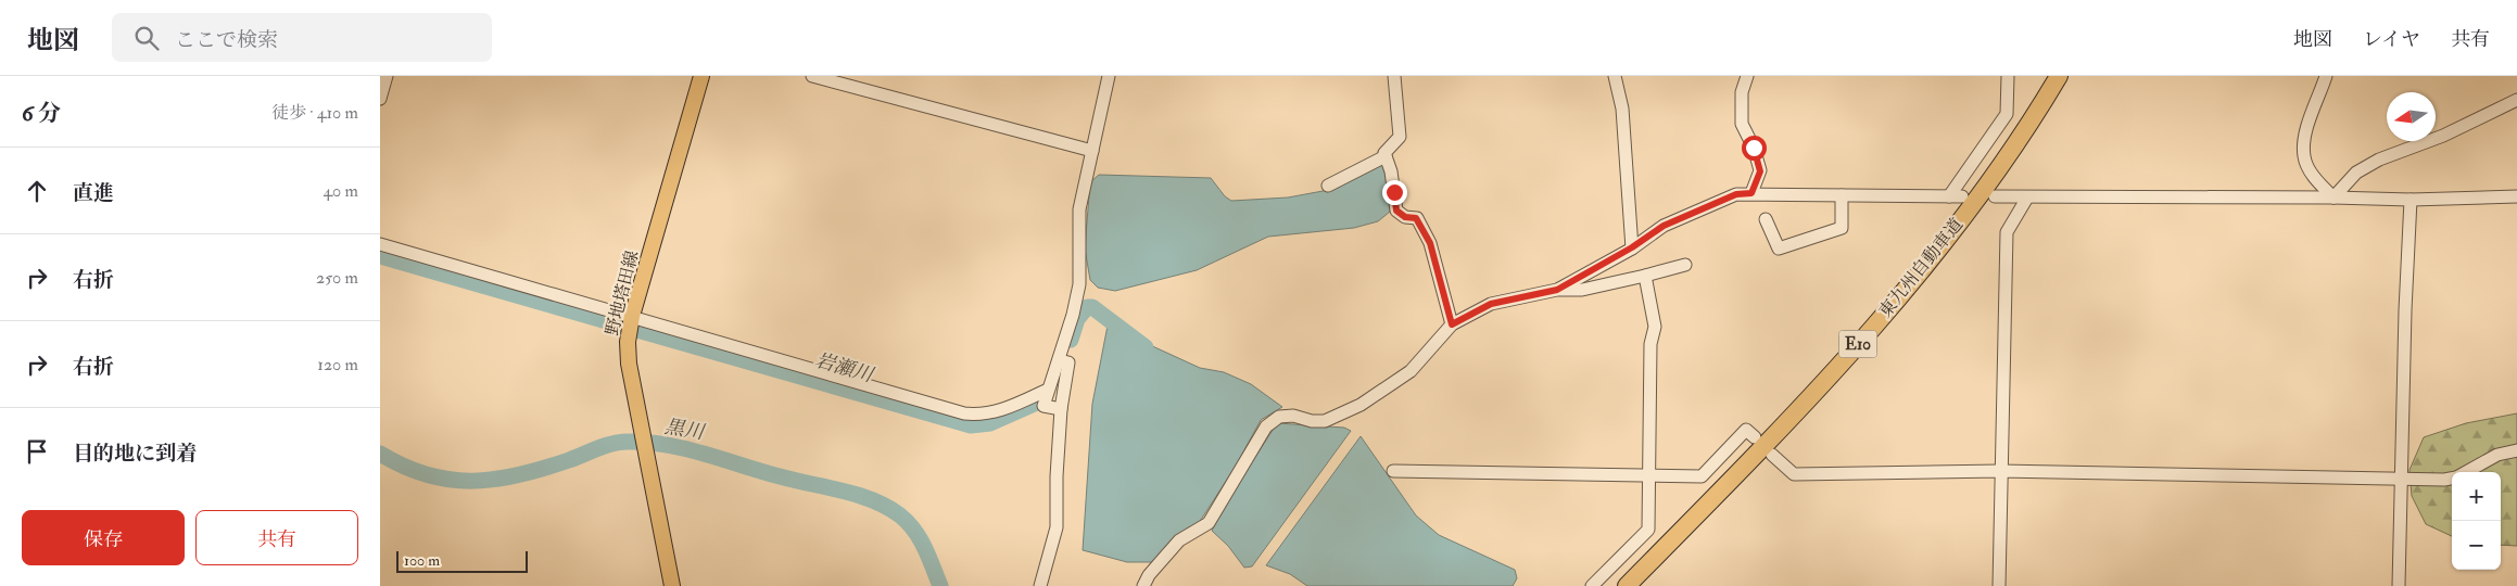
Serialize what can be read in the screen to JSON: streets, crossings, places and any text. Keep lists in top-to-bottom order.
{
  "streets": {
    "highway": ["東九州自動車道", "E10"],
    "main road": ["野地塔田線"]
  },
  "water": ["岩瀬川", "黒川"],
  "scale_bar": "100 m",
  "north": "left",
  "page": {
    "header": "地図",
    "search": "ここで検索",
    "nav": ["地図", "レイヤ", "共有"],
    "heading": ["6 分", "徒歩 · 410 m"],
    "list": [
      ["直進", "40 m"],
      ["右折", "250 m"],
      ["右折", "120 m"],
      "目的地に到着"
    ],
    "map_buttons": ["+", "−"],
    "buttons": ["保存", "共有"],
    "scale": "100 m"
  }
}
